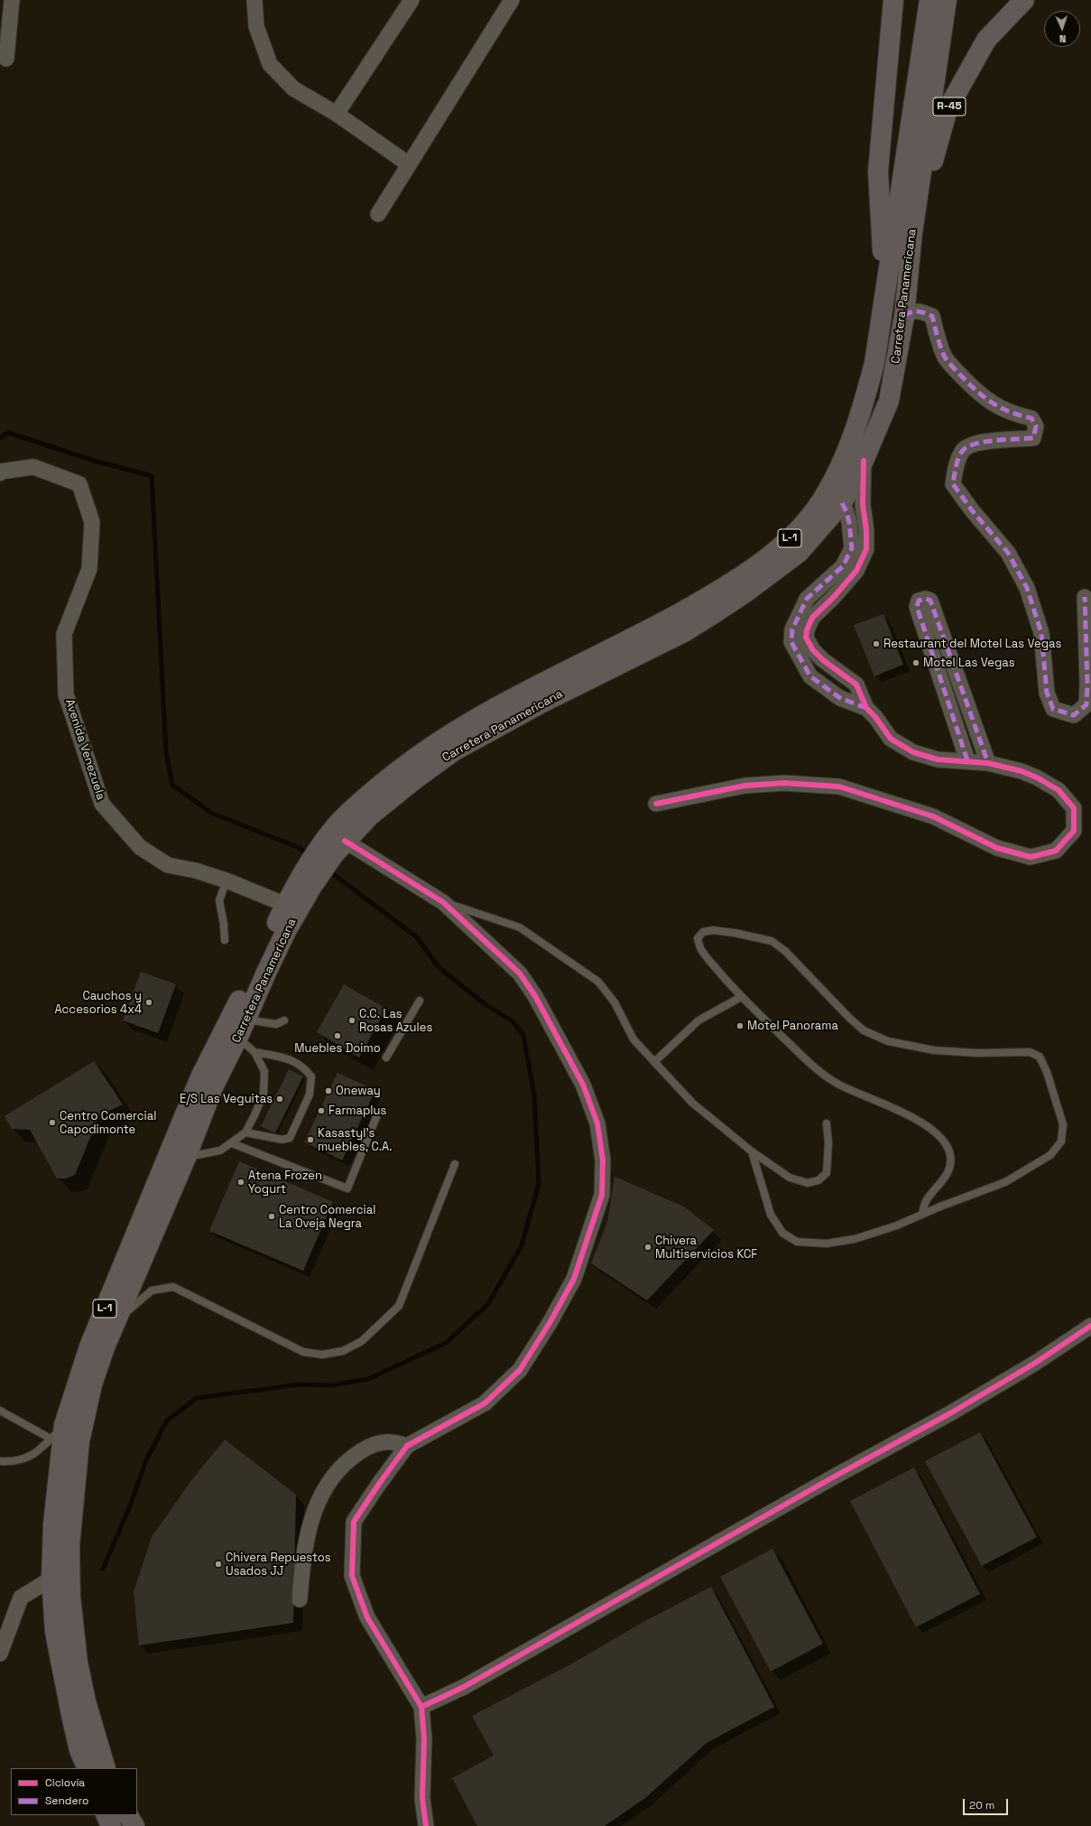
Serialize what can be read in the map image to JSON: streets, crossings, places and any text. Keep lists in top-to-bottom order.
{
  "streets": {
    "main road": ["R-45", "Carretera Panamericana", "L-1"],
    "street": ["Avenida Venezuela"]
  },
  "crossings": [
    ["R-45", "Carretera Panamericana"],
    ["Carretera Panamericana", "Avenida Venezuela"]
  ],
  "places": [
    "Restaurant del Motel Las Vegas",
    "Motel Las Vegas",
    "Cauchos y Accesorios 4x4",
    "C.C. Las Rosas Azules",
    "Motel Panorama",
    "Muebles Doimo",
    "Oneway",
    "E/S Las Veguitas",
    "Farmaplus",
    "Centro Comercial Capodimonte",
    "Kasastyl's muebles, C.A.",
    "Atena Frozen Yogurt",
    "Centro Comercial La Oveja Negra",
    "Chivera Multiservicios KCF",
    "Chivera Repuestos Usados JJ"
  ],
  "legend": ["Ciclovía", "Sendero"],
  "scale_bar": "20 m",
  "north": "bottom"
}
